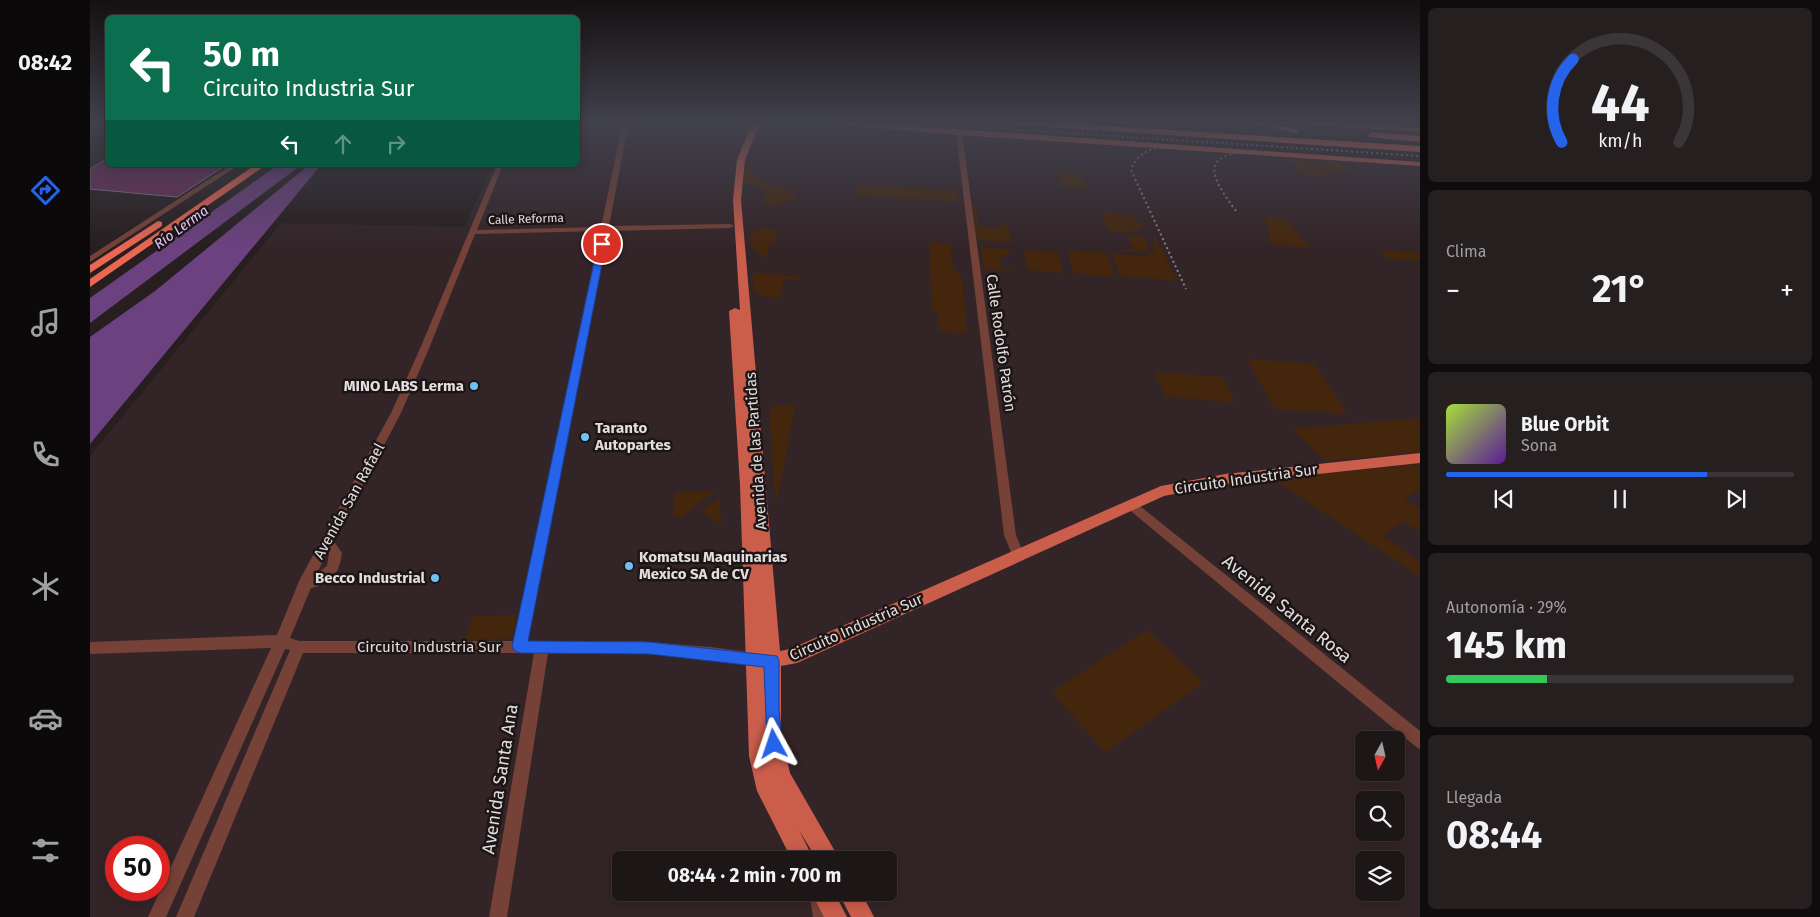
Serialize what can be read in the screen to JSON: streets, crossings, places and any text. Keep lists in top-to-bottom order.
{
  "streets": {
    "main road": ["Avenida de las Partidas", "Circuito Industria Sur"],
    "street": [
      "Calle Reforma",
      "Calle Rodolfo Patrón",
      "Avenida San Rafael",
      "Avenida Santa Rosa",
      "Avenida Santa Ana"
    ]
  },
  "crossings": [
    ["Calle Reforma", "Avenida de las Partidas"],
    ["Calle Reforma", "Avenida San Rafael"],
    ["Calle Rodolfo Patrón", "Circuito Industria Sur"],
    ["Avenida de las Partidas", "Circuito Industria Sur"],
    ["Circuito Industria Sur", "Avenida San Rafael"],
    ["Circuito Industria Sur", "Avenida Santa Rosa"],
    ["Circuito Industria Sur", "Avenida Santa Ana"]
  ],
  "water": ["Río Lerma"],
  "places": [
    "MINO LABS Lerma",
    "Taranto Autopartes",
    "Komatsu Maquinarias Mexico SA de CV",
    "Becco Industrial"
  ],
  "north": "bottom",
  "page": {
    "tabs": "08:42",
    "turn": ["50 m", "Circuito Industria Sur"],
    "tile": [
      "Clima",
      ["Autonomía · 29%", "145 km"],
      ["Llegada", "08:44"]
    ],
    "heat": ["−", "21°", "+"],
    "song": ["Blue Orbit", "Sona"],
    "limit": "50",
    "trip": "08:44 · 2 min · 700 m",
    "gauge": ["44", "km/h"]
  }
}
